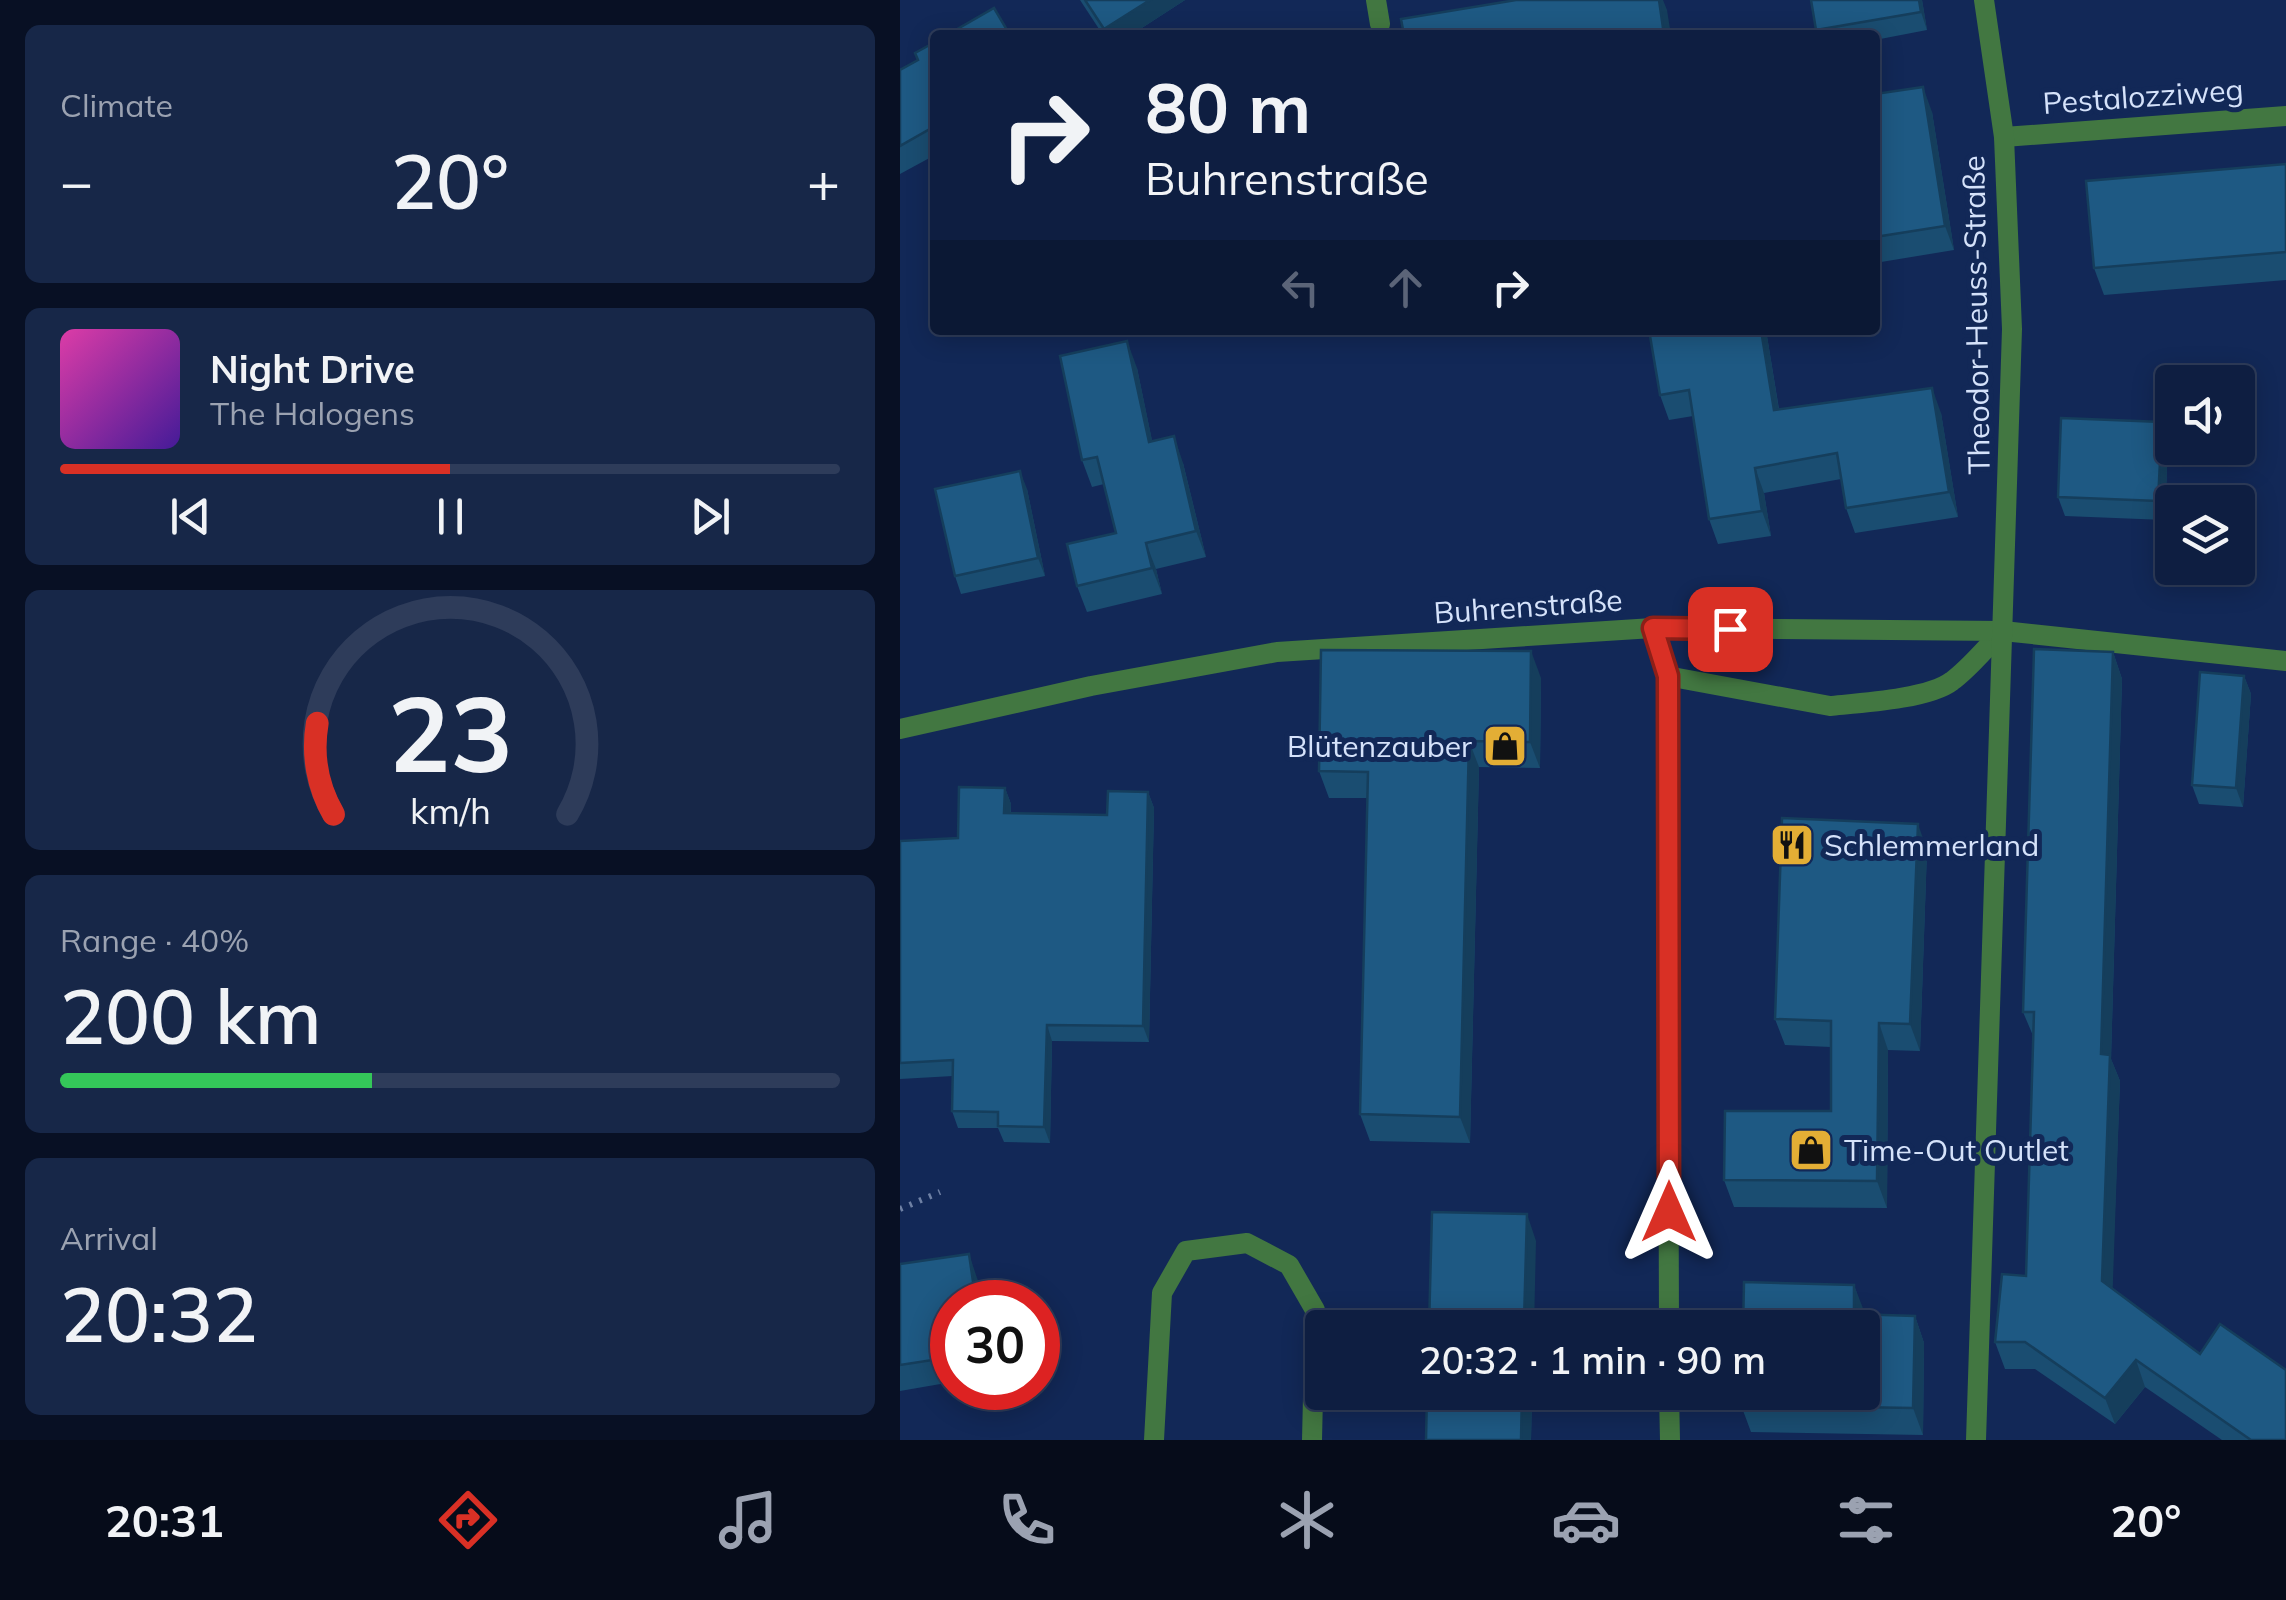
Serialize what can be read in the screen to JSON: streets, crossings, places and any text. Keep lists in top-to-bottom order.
{
  "streets": {
    "street": ["Pestalozziweg", "Theodor-Heuss-Straße", "Buhrenstraße"]
  },
  "crossings": [
    ["Pestalozziweg", "Theodor-Heuss-Straße"],
    ["Theodor-Heuss-Straße", "Buhrenstraße"]
  ],
  "places": {
    "shop": ["Blütenzauber", "Time-Out Outlet"],
    "restaurant": ["Schlemmerland"]
  },
  "page": {
    "tile": [
      "Climate",
      ["Range · 40%", "200 km"],
      ["Arrival", "20:32"]
    ],
    "turn": ["80 m", "Buhrenstraße"],
    "heat": ["−", "20°", "+"],
    "song": ["Night Drive", "The Halogens"],
    "limit": "30",
    "trip": "20:32 · 1 min · 90 m",
    "tabs": ["20:31", "20°"],
    "gauge": ["23", "km/h"]
  }
}
